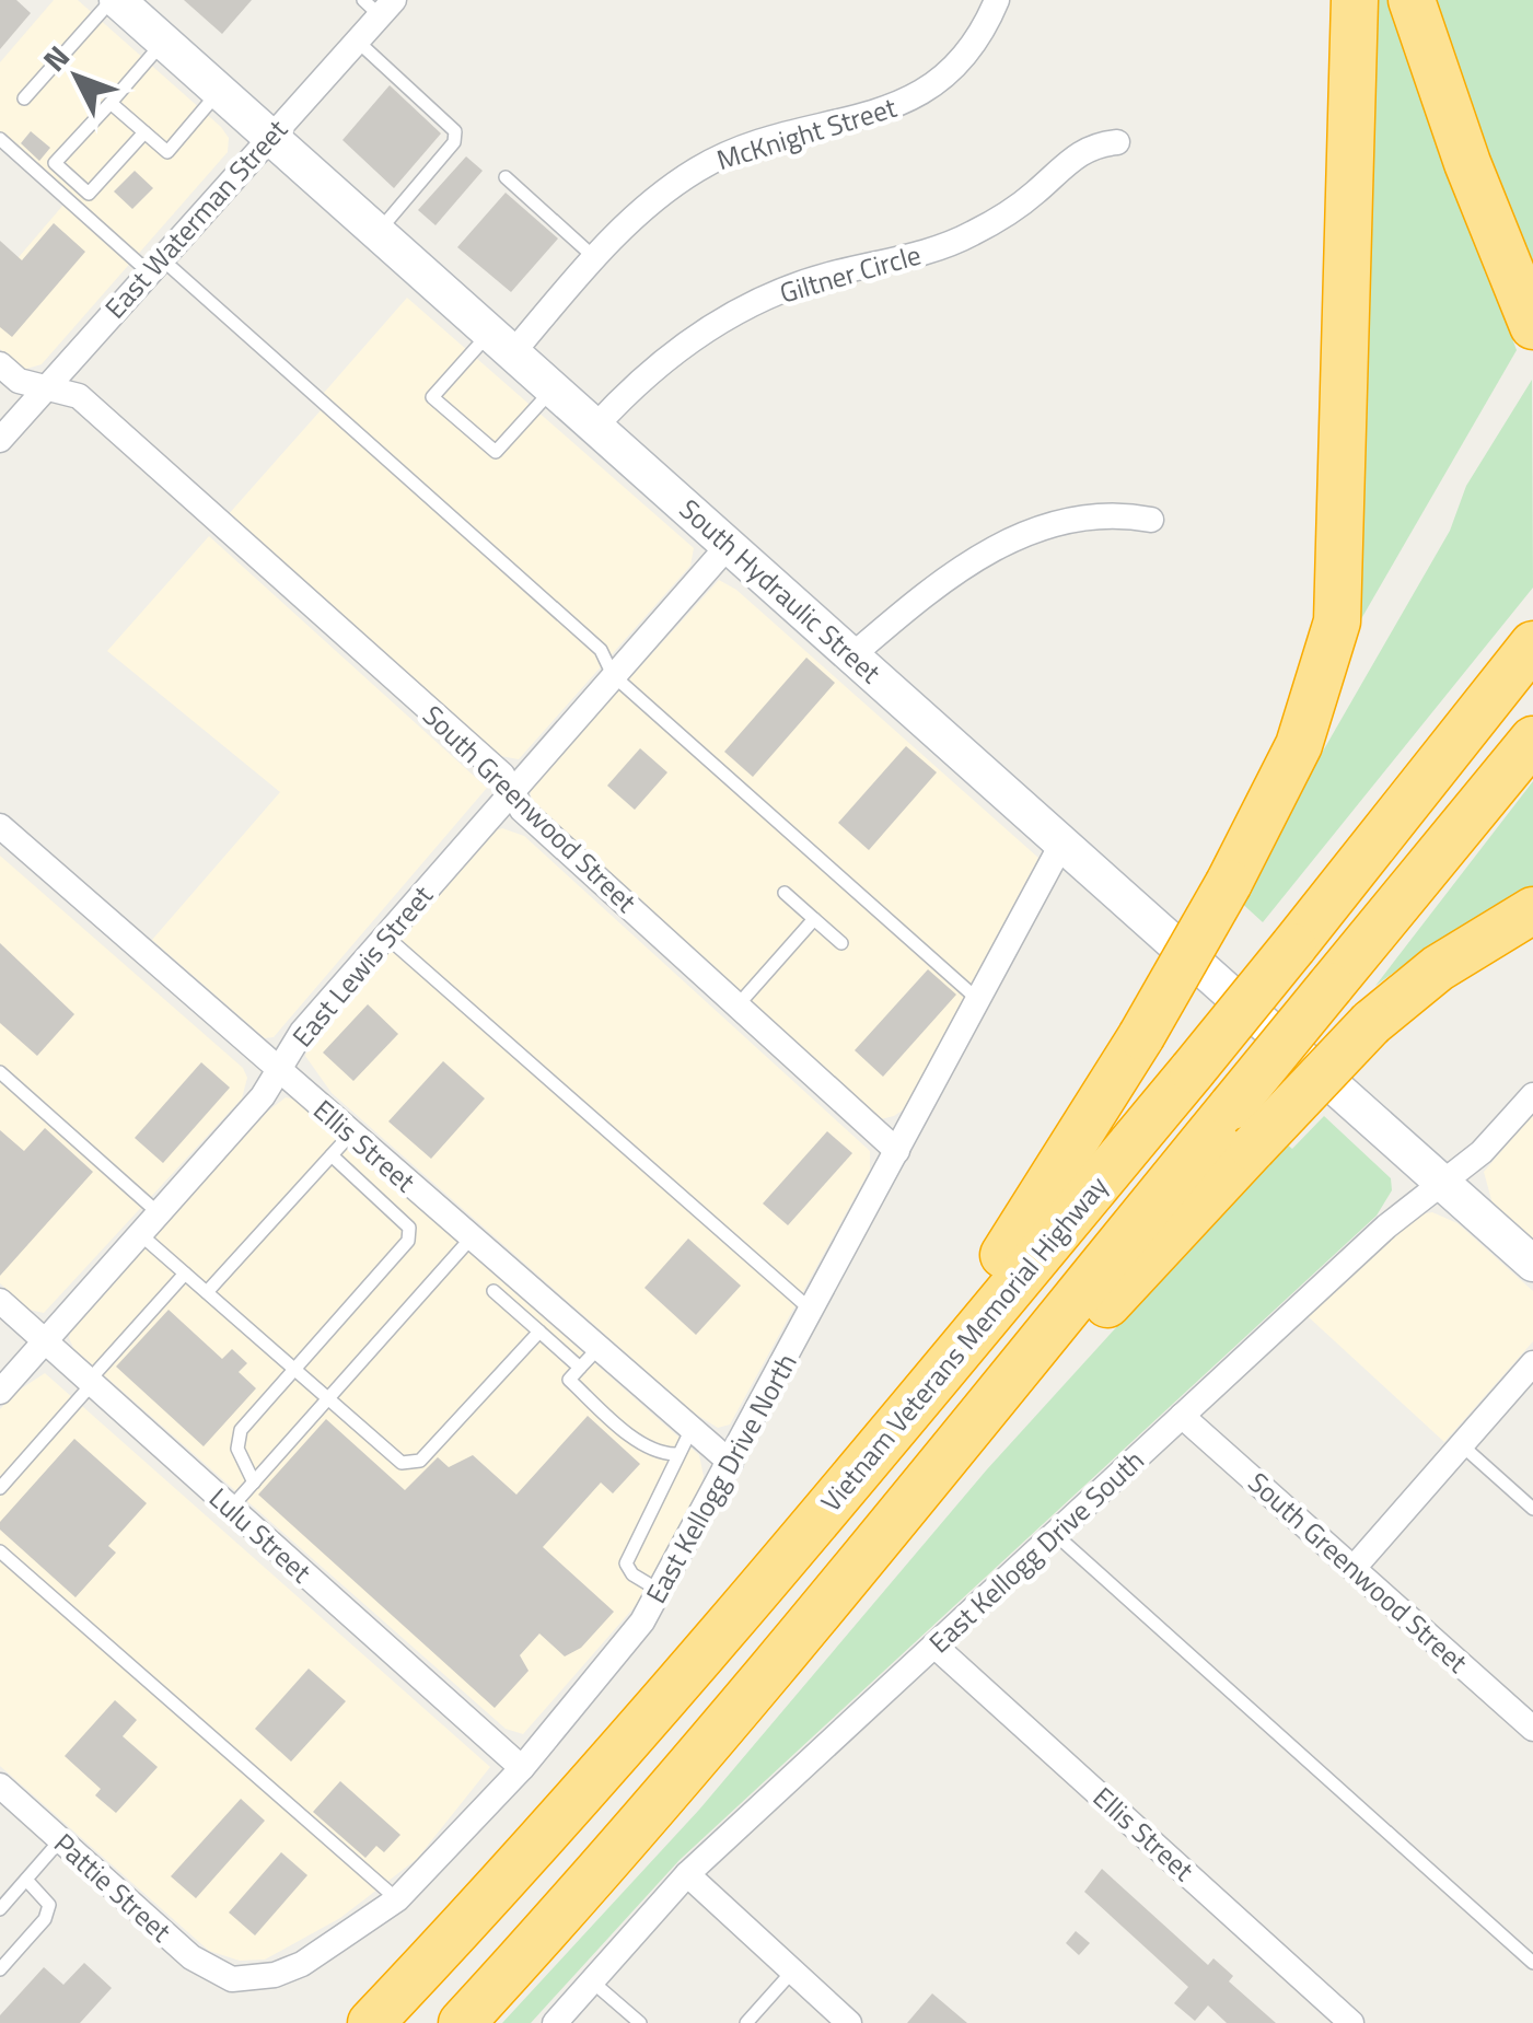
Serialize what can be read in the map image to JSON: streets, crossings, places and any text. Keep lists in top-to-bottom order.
{
  "streets": {
    "highway": ["Vietnam Veterans Memorial Highway"],
    "street": [
      "McKnight Street",
      "East Waterman Street",
      "Giltner Circle",
      "South Hydraulic Street",
      "South Greenwood Street",
      "East Lewis Street",
      "Ellis Street",
      "East Kellogg Drive North",
      "Lulu Street",
      "East Kellogg Drive South",
      "Pattie Street"
    ]
  },
  "crossings": [
    ["McKnight Street", "South Hydraulic Street"],
    ["East Waterman Street", "South Hydraulic Street"],
    ["East Waterman Street", "South Greenwood Street"],
    ["Giltner Circle", "South Hydraulic Street"],
    ["South Hydraulic Street", "East Lewis Street"],
    ["South Hydraulic Street", "East Kellogg Drive North"],
    ["South Hydraulic Street", "East Kellogg Drive South"],
    ["South Greenwood Street", "East Lewis Street"],
    ["South Greenwood Street", "East Kellogg Drive North"],
    ["South Greenwood Street", "East Kellogg Drive South"],
    ["East Lewis Street", "Ellis Street"],
    ["East Lewis Street", "Lulu Street"],
    ["Ellis Street", "East Kellogg Drive North"],
    ["Ellis Street", "East Kellogg Drive South"],
    ["East Kellogg Drive North", "Lulu Street"],
    ["East Kellogg Drive North", "Pattie Street"]
  ],
  "north": "top left"
}
